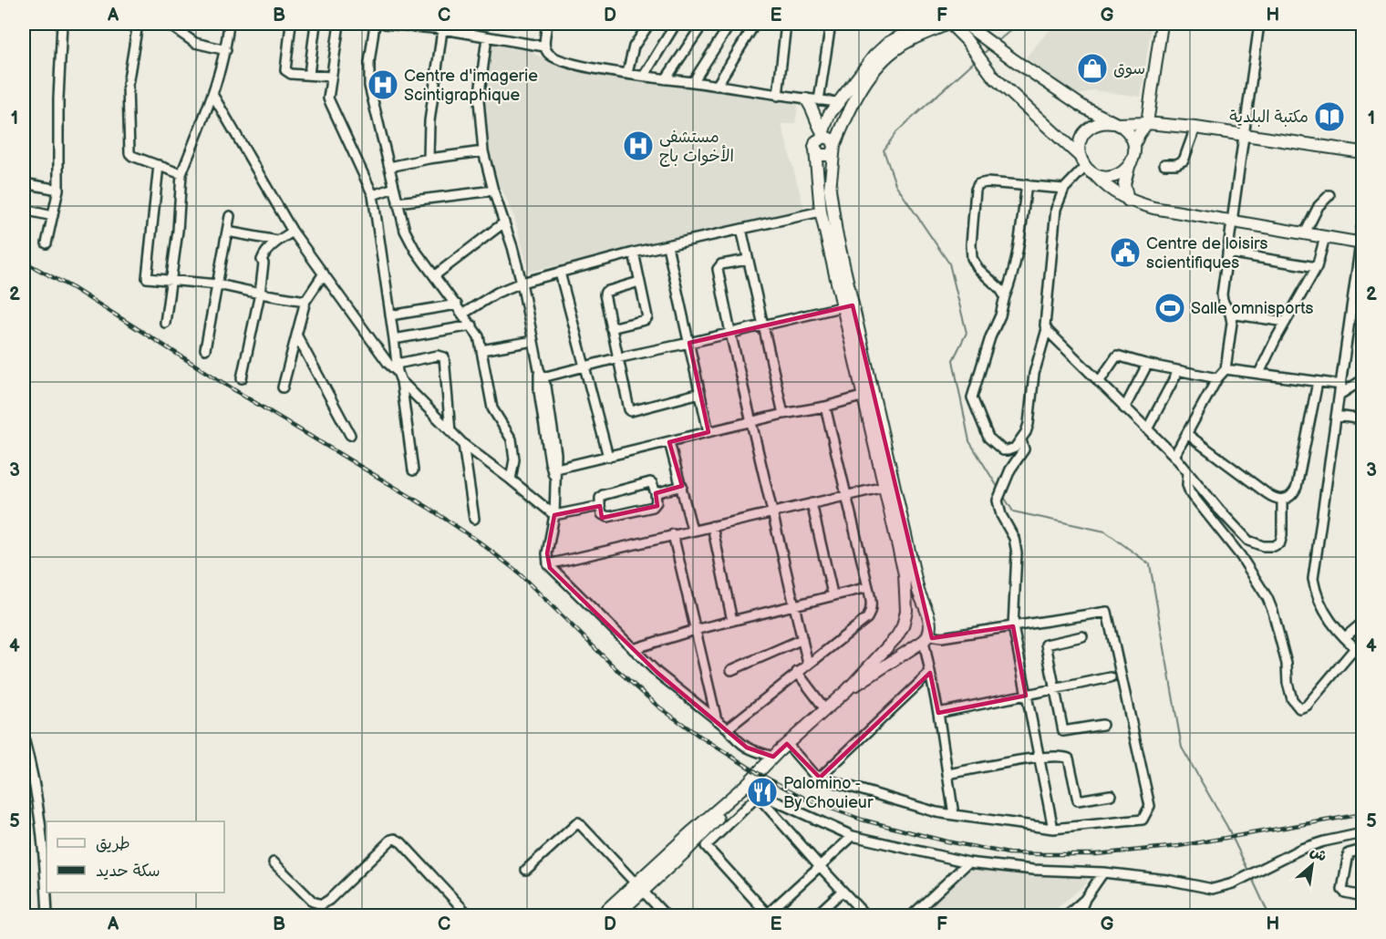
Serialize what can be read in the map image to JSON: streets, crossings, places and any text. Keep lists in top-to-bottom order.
{
  "places": {
    "shop": ["سوق"],
    "hospital": ["Centre d'imagerie Scintigraphique", "مستشفى الأخوات باج"],
    "library": ["مكتبة البلدية"],
    "public building": ["Centre de loisirs scientifiques"],
    "sports": ["Salle omnisports"],
    "restaurant": ["Palomino - By Chouieur"]
  },
  "legend": ["طريق", "سكة حديد"],
  "north": "top right",
  "grid": {
    "columns": [
      "A",
      "B",
      "C",
      "D",
      "E",
      "F",
      "G",
      "H"
    ],
    "rows": [
      "1",
      "2",
      "3",
      "4",
      "5"
    ]
  }
}
